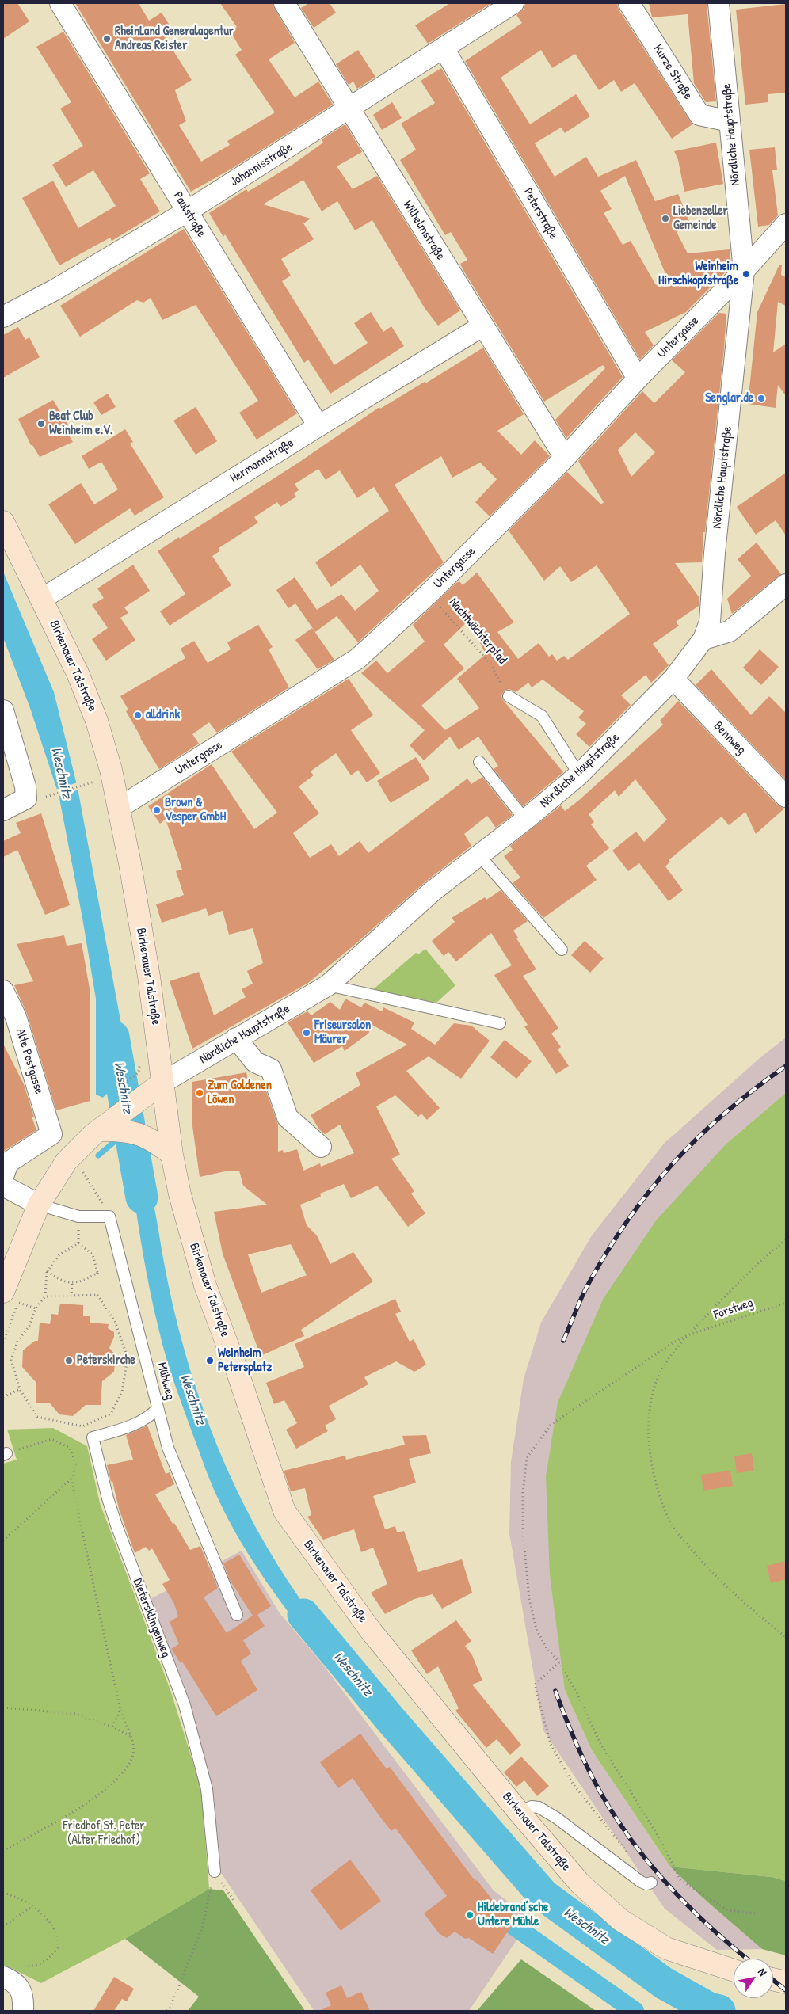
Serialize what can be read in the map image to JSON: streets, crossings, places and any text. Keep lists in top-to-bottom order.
{
  "streets": {
    "main road": ["Birkenauer Talstraße"],
    "street": [
      "Kurze Straße",
      "Nördliche Hauptstraße",
      "Johannisstraße",
      "Peterstraße",
      "Paulstraße",
      "Wilhelmstraße",
      "Untergasse",
      "Hermannstraße",
      "Bennweg",
      "Alte Postgasse"
    ],
    "lane": ["Mühlweg", "Dietersklingenweg"],
    "path": ["Nachtwächterpfad", "Forstweg"]
  },
  "crossings": [
    ["Kurze Straße", "Nördliche Hauptstraße"],
    ["Nördliche Hauptstraße", "Untergasse"],
    ["Nördliche Hauptstraße", "Birkenauer Talstraße"],
    ["Nördliche Hauptstraße", "Bennweg"],
    ["Johannisstraße", "Peterstraße"],
    ["Johannisstraße", "Paulstraße"],
    ["Johannisstraße", "Wilhelmstraße"],
    ["Peterstraße", "Untergasse"],
    ["Paulstraße", "Hermannstraße"],
    ["Wilhelmstraße", "Untergasse"],
    ["Wilhelmstraße", "Hermannstraße"],
    ["Untergasse", "Nachtwächterpfad"],
    ["Untergasse", "Birkenauer Talstraße"],
    ["Hermannstraße", "Birkenauer Talstraße"],
    ["Mühlweg", "Dietersklingenweg"]
  ],
  "water": ["Weschnitz"],
  "parks": ["Friedhof St. Peter (Alter Friedhof)"],
  "places": [
    "RheinLand Generalagentur Andreas Reister",
    "Liebenzeller Gemeinde",
    "Weinheim Hirschkopfstraße",
    "Senglar.de",
    "Beat Club Weinheim e.V.",
    "alldrink",
    "Brown & Vesper GmbH",
    "Friseursalon Mäurer",
    "Zum Goldenen Löwen",
    "Peterskirche",
    "Weinheim Petersplatz",
    "Hildebrand’sche Untere Mühle"
  ],
  "north": "top right"
}
